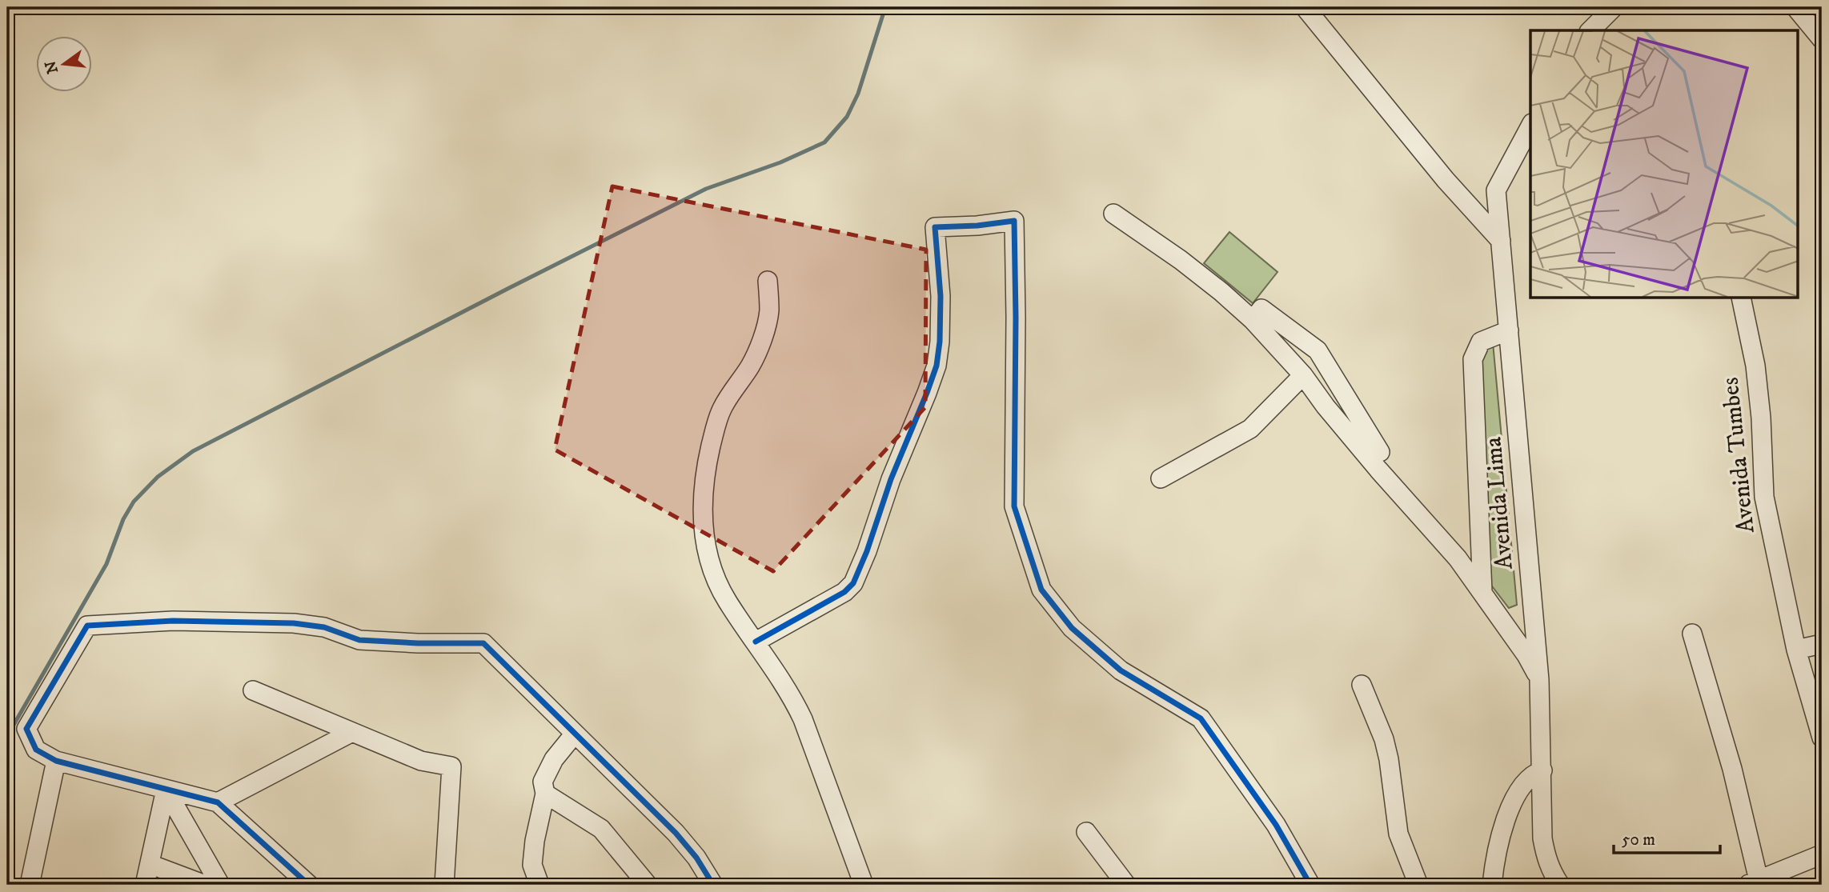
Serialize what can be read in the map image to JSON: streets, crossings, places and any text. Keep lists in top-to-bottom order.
{
  "streets": {
    "street": ["Avenida Tumbes", "Avenida Lima"]
  },
  "scale_bar": "50 m",
  "north": "left"
}
